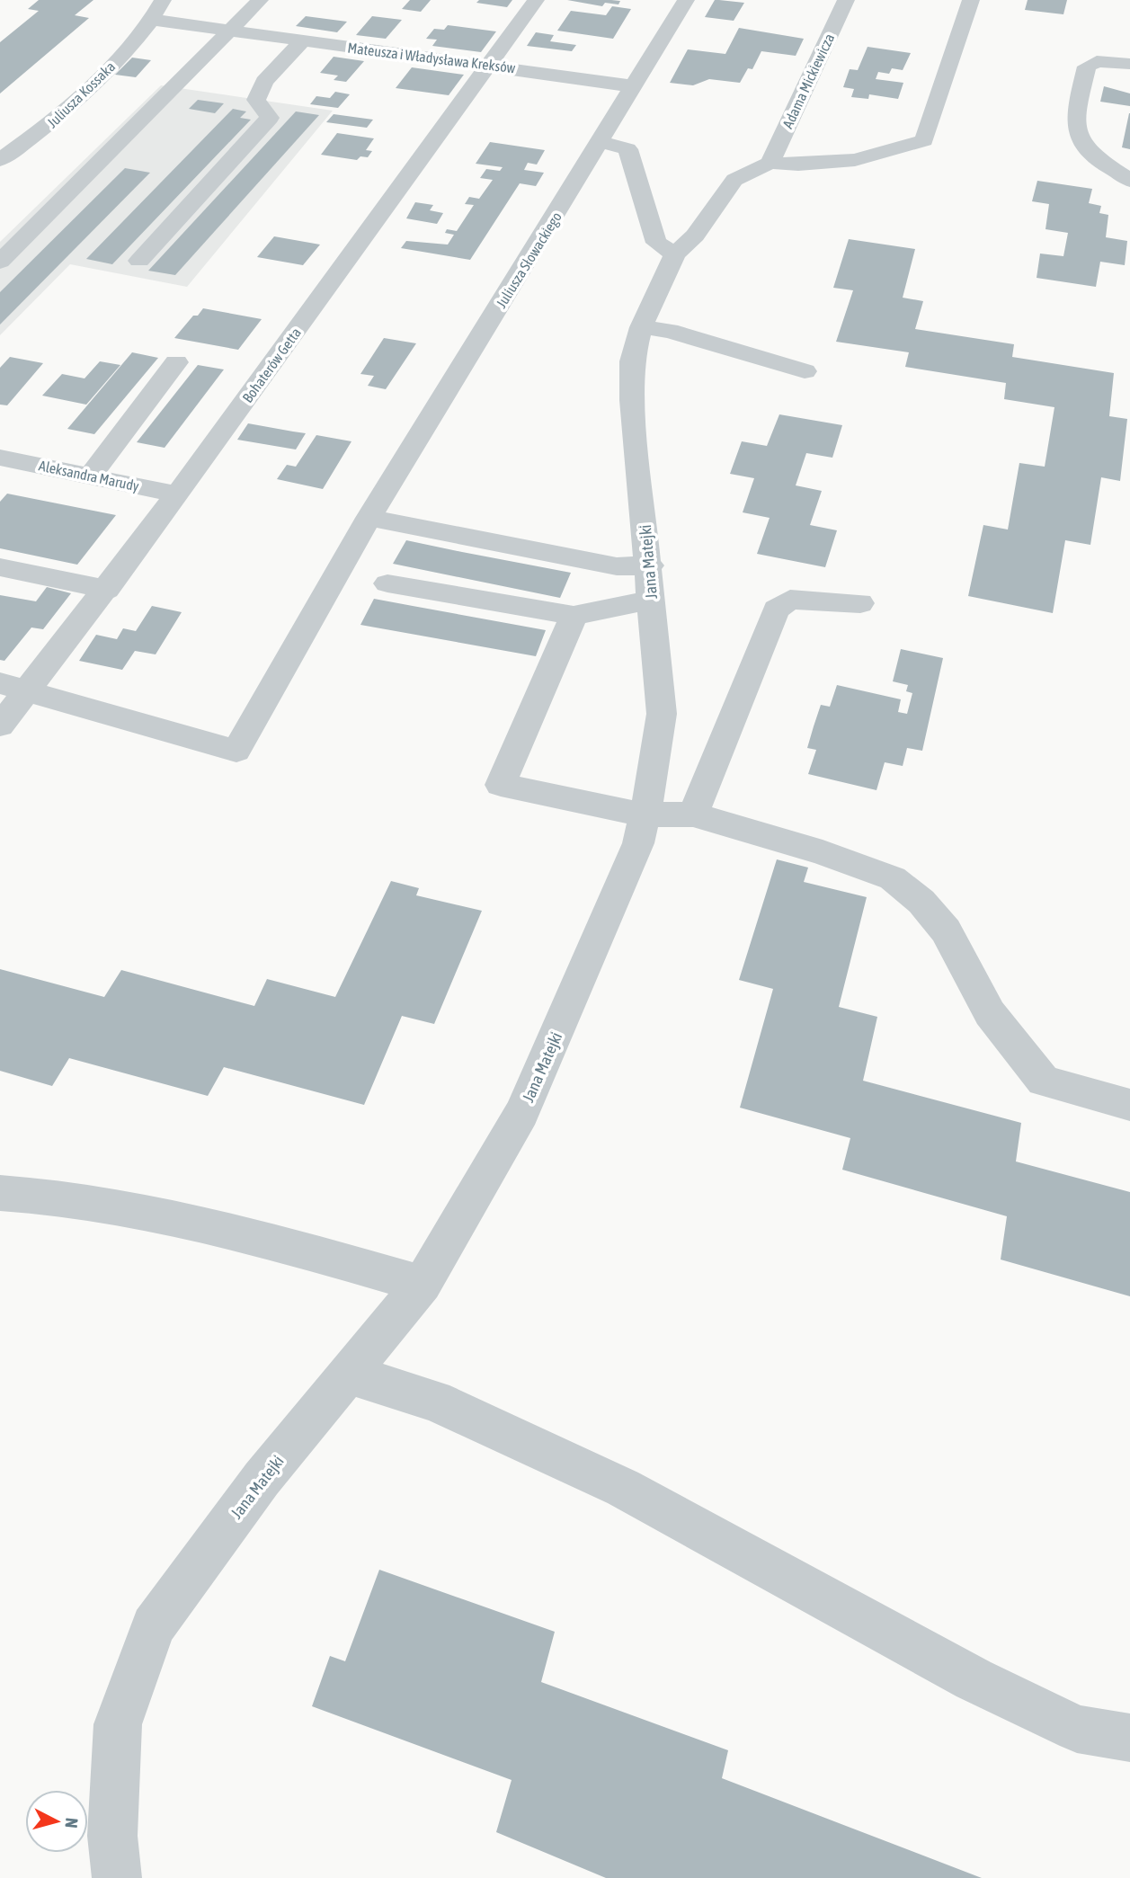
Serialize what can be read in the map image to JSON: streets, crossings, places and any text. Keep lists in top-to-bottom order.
{
  "streets": {
    "street": [
      "Mateusza i Władysława Kreksów",
      "Adama Mickiewicza",
      "Juliusza Kossaka",
      "Juliusza Słowackiego",
      "Bohaterów Getta",
      "Aleksandra Marudy",
      "Jana Matejki"
    ]
  },
  "crossings": [
    ["Mateusza i Władysława Kreksów", "Juliusza Słowackiego"],
    ["Mateusza i Władysława Kreksów", "Bohaterów Getta"],
    ["Adama Mickiewicza", "Jana Matejki"],
    ["Juliusza Słowackiego", "Bohaterów Getta"],
    ["Bohaterów Getta", "Aleksandra Marudy"]
  ],
  "north": "right"
}
